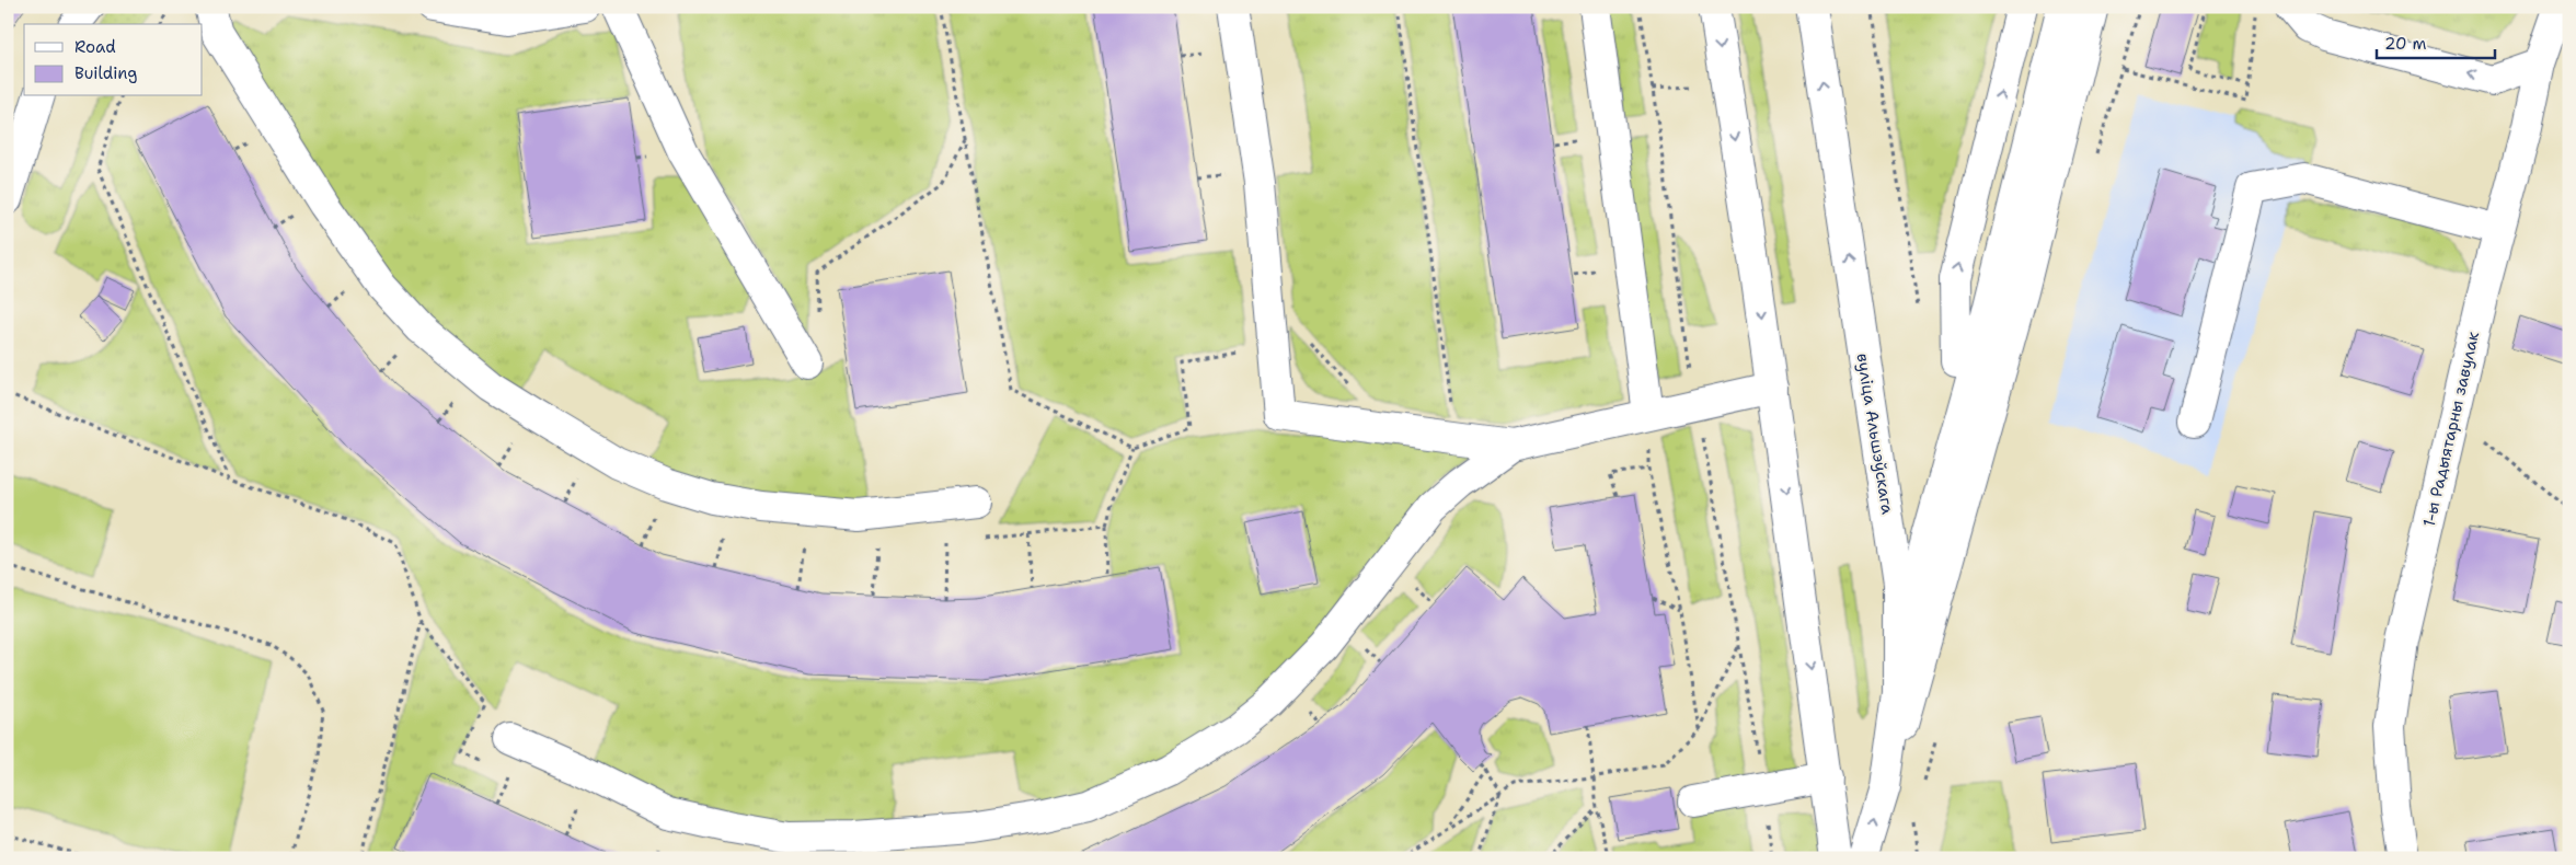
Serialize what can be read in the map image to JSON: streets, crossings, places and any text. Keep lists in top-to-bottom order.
{
  "streets": {
    "main road": ["1-ы Радыятарны завулак", "вуліца Альшэўскага"]
  },
  "legend": ["Road", "Building"],
  "scale_bar": "20 m"
}
